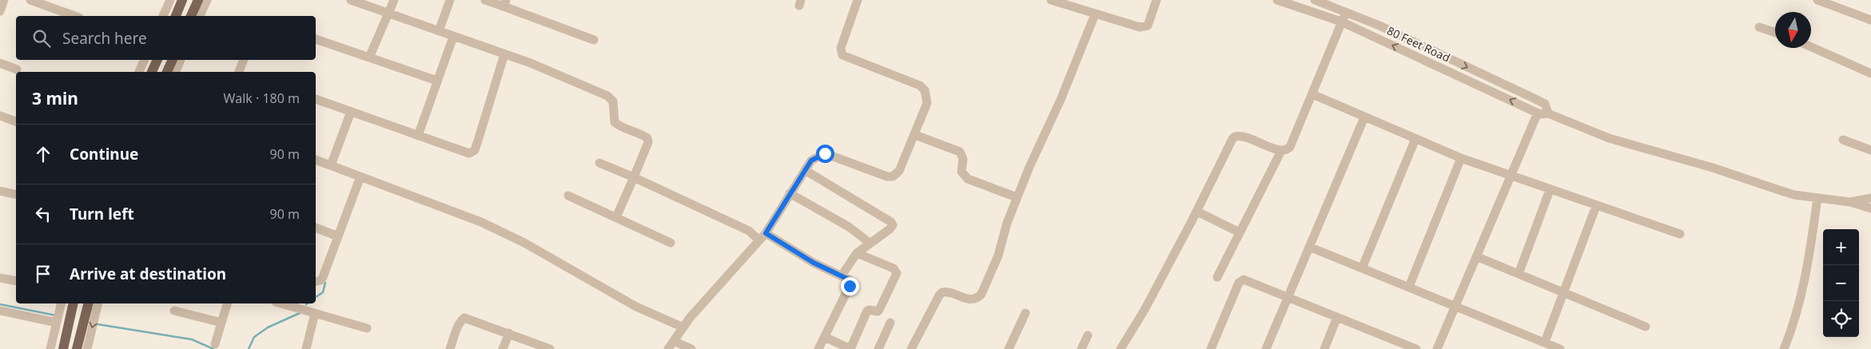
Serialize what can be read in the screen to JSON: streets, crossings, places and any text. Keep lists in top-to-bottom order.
{
  "streets": {
    "street": ["80 Feet Road"]
  },
  "north": "bottom",
  "page": {
    "search": "Search here",
    "heading": ["3 min", "Walk · 180 m"],
    "list": [
      ["Continue", "90 m"],
      ["Turn left", "90 m"],
      "Arrive at destination"
    ],
    "map_buttons": ["+", "−"]
  }
}
